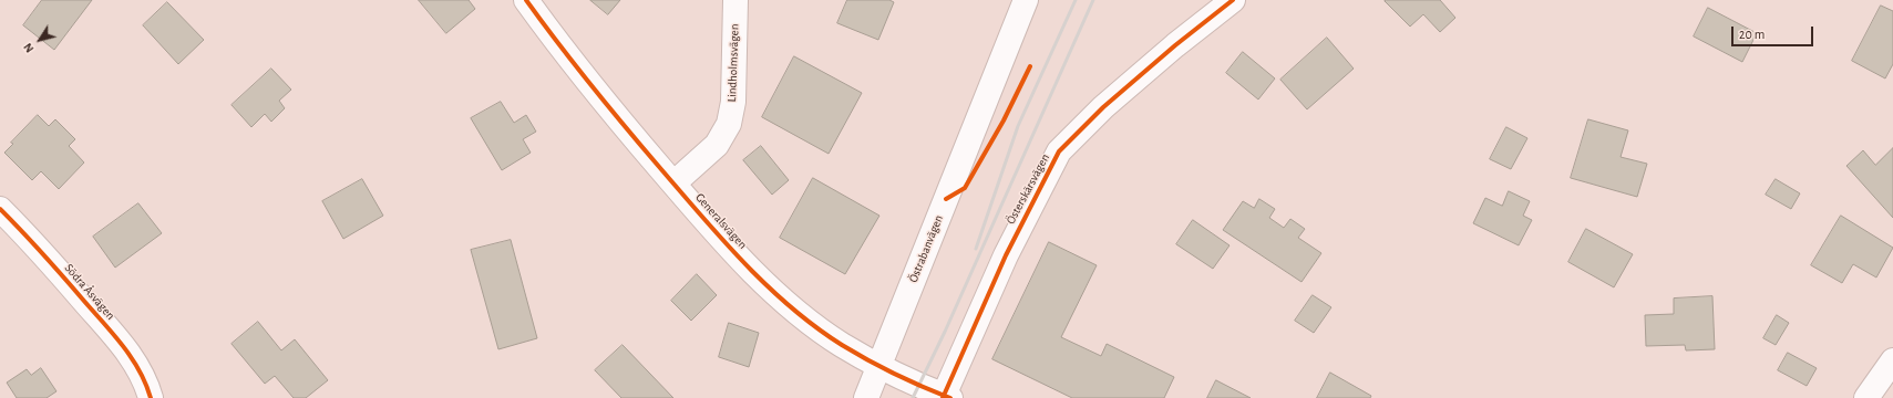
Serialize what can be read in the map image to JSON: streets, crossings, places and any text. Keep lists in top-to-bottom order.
{
  "streets": {
    "street": [
      "Lindholmsvägen",
      "Österskärsvägen",
      "Generalsvägen",
      "Östrabanvägen",
      "Södra Åsvägen"
    ]
  },
  "crossings": [
    ["Lindholmsvägen", "Generalsvägen"],
    ["Österskärsvägen", "Generalsvägen"],
    ["Generalsvägen", "Östrabanvägen"]
  ],
  "scale_bar": "20 m",
  "north": "bottom left"
}
